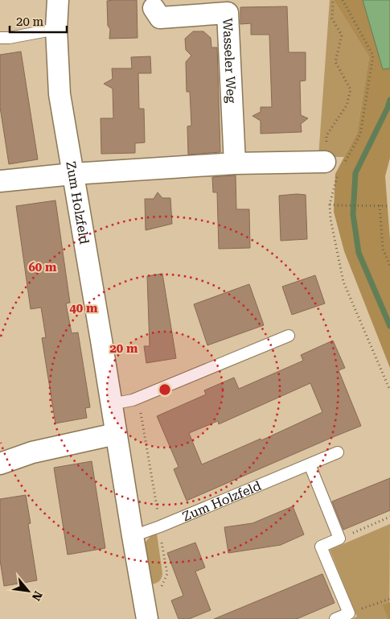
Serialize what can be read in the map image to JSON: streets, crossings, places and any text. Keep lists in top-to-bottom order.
{
  "streets": {
    "street": ["Wasseler Weg", "Zum Holzfeld"]
  },
  "scale_bar": "20 m",
  "north": "bottom right",
  "rings": ["60 m", "40 m", "20 m"]
}
